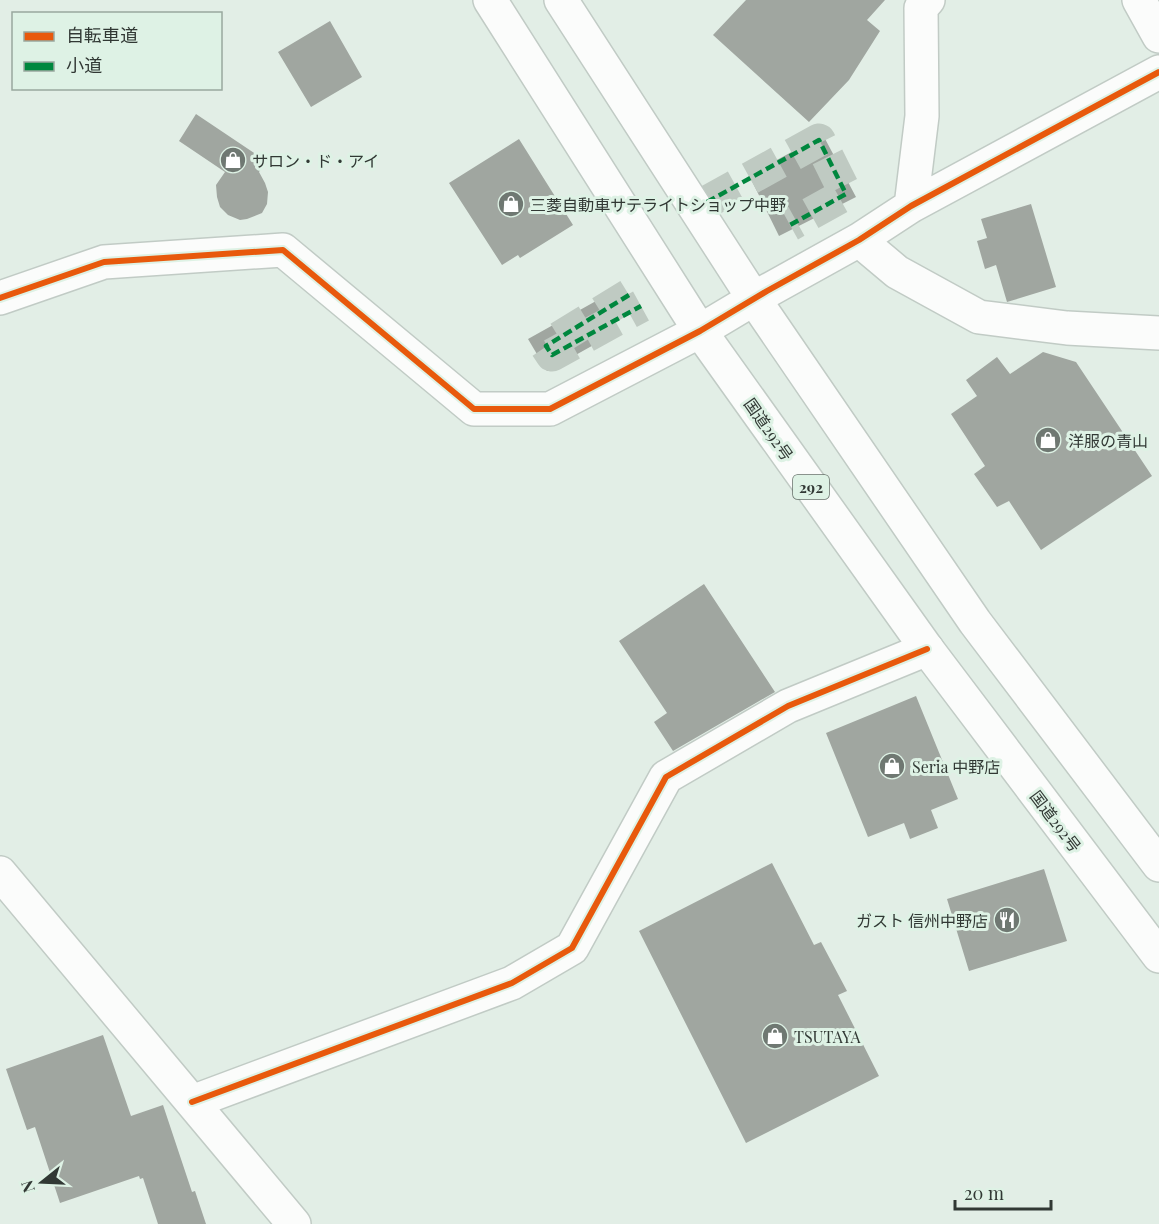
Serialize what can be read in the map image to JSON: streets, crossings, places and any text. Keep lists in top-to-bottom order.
{
  "streets": {
    "main road": ["国道292号", "292"]
  },
  "places": {
    "shop": [
      "サロン・ド・アイ",
      "三菱自動車サテライトショップ中野",
      "洋服の青山",
      "Seria 中野店",
      "TSUTAYA"
    ],
    "restaurant": ["ガスト 信州中野店"]
  },
  "legend": ["自転車道", "小道"],
  "scale_bar": "20 m",
  "north": "left"
}
